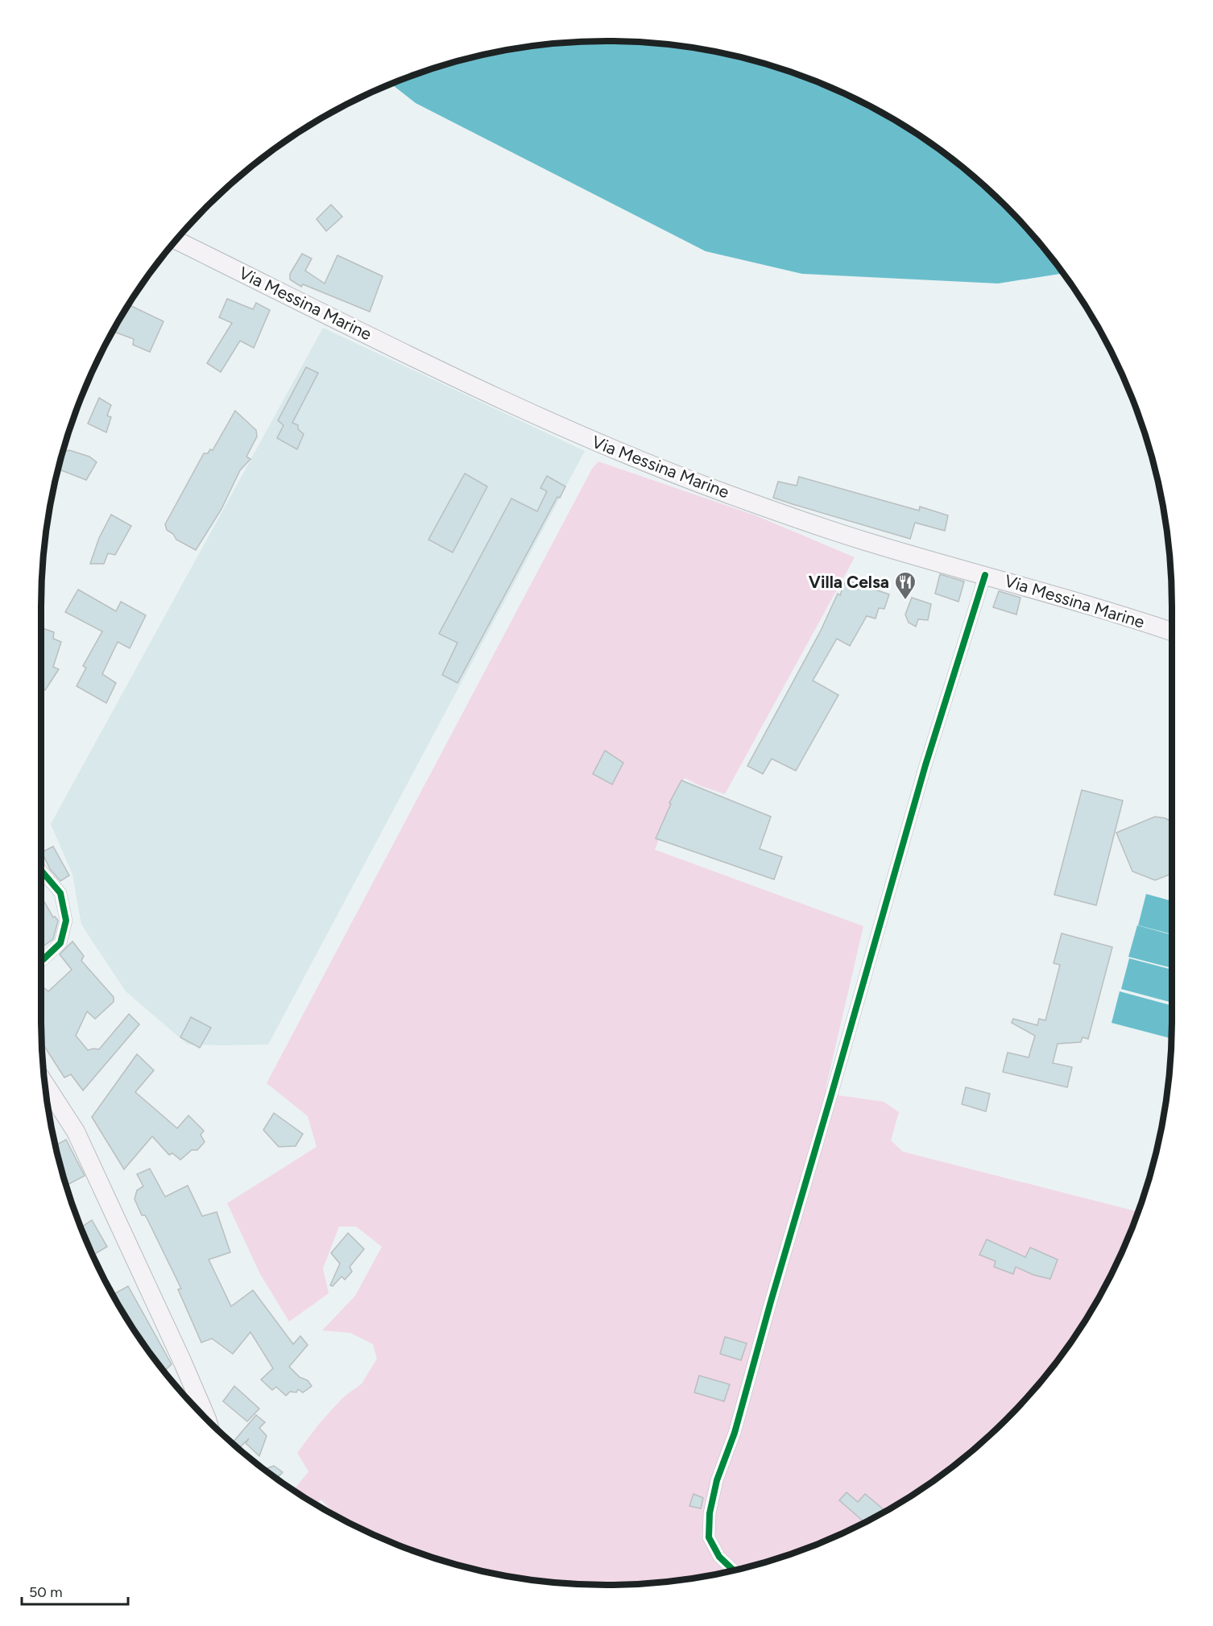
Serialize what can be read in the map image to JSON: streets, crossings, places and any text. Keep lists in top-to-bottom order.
{
  "streets": {
    "main road": ["Via Messina Marine"]
  },
  "places": {
    "restaurant": ["Villa Celsa"]
  },
  "scale_bar": "50 m"
}
